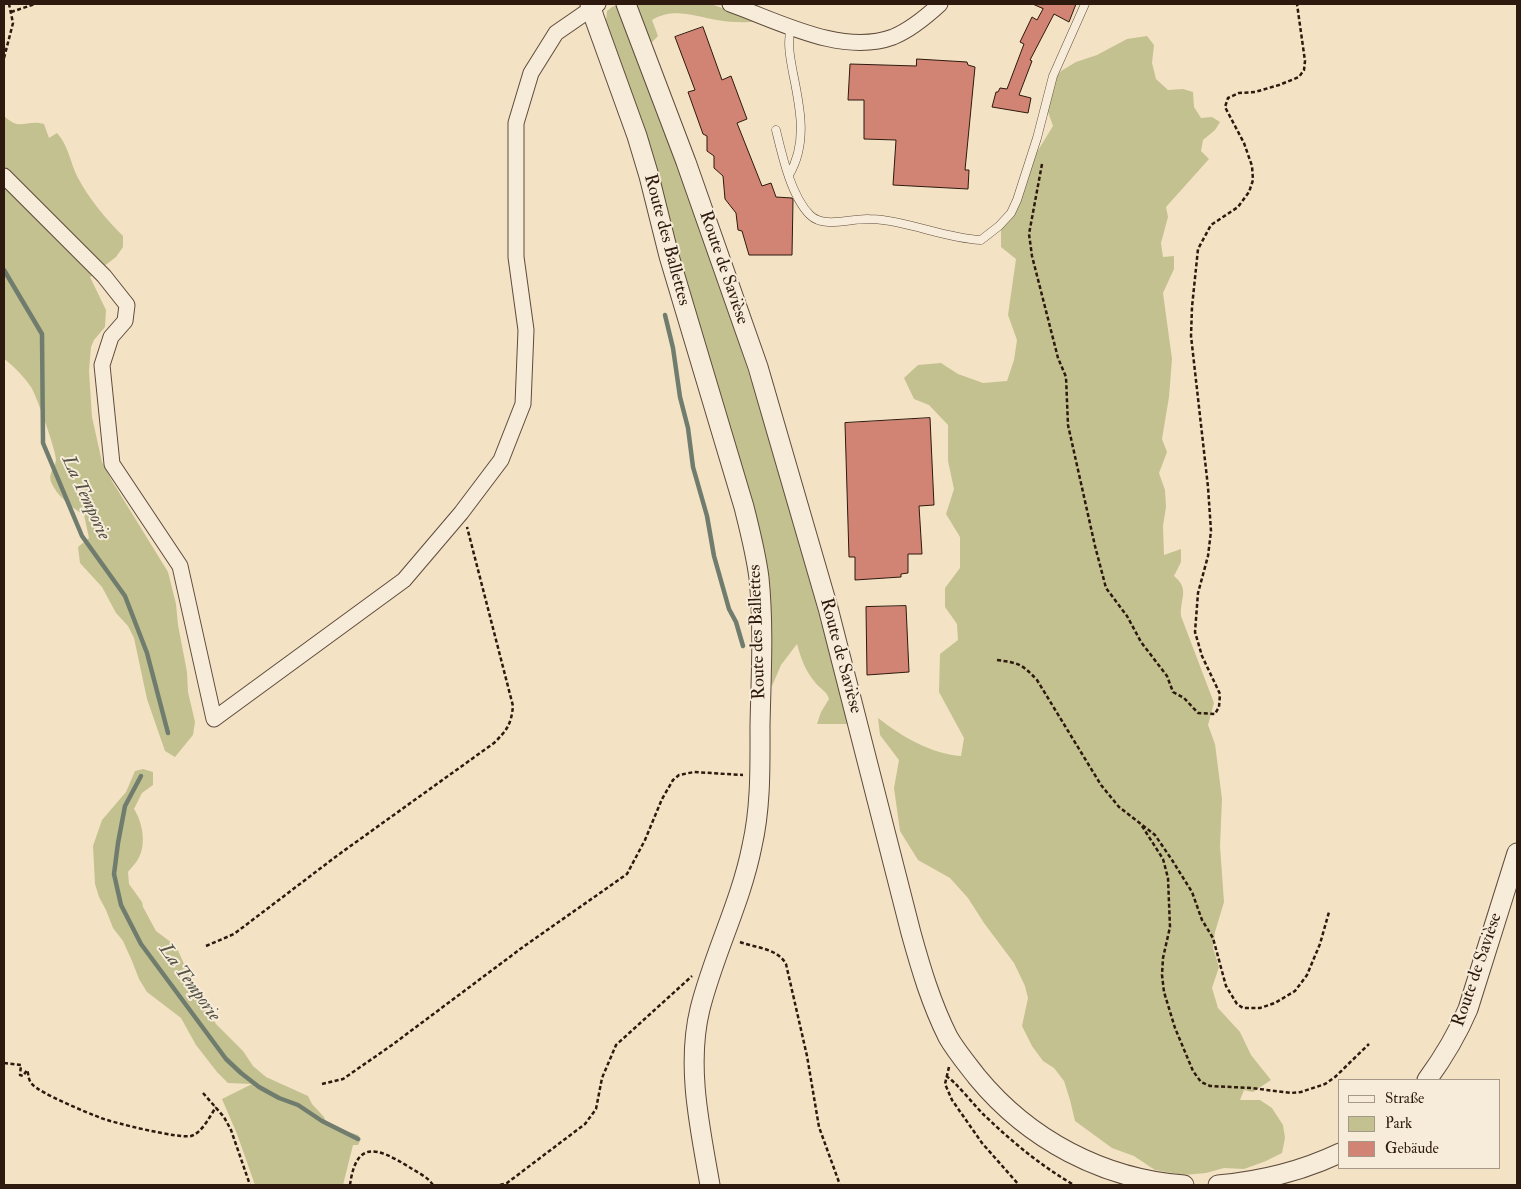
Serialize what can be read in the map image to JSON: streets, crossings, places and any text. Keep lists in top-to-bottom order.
{
  "streets": {
    "street": ["Route des Ballettes", "Route de Savièse"]
  },
  "water": ["La Temporie"],
  "legend": ["Straße", "Park", "Gebäude"]
}
